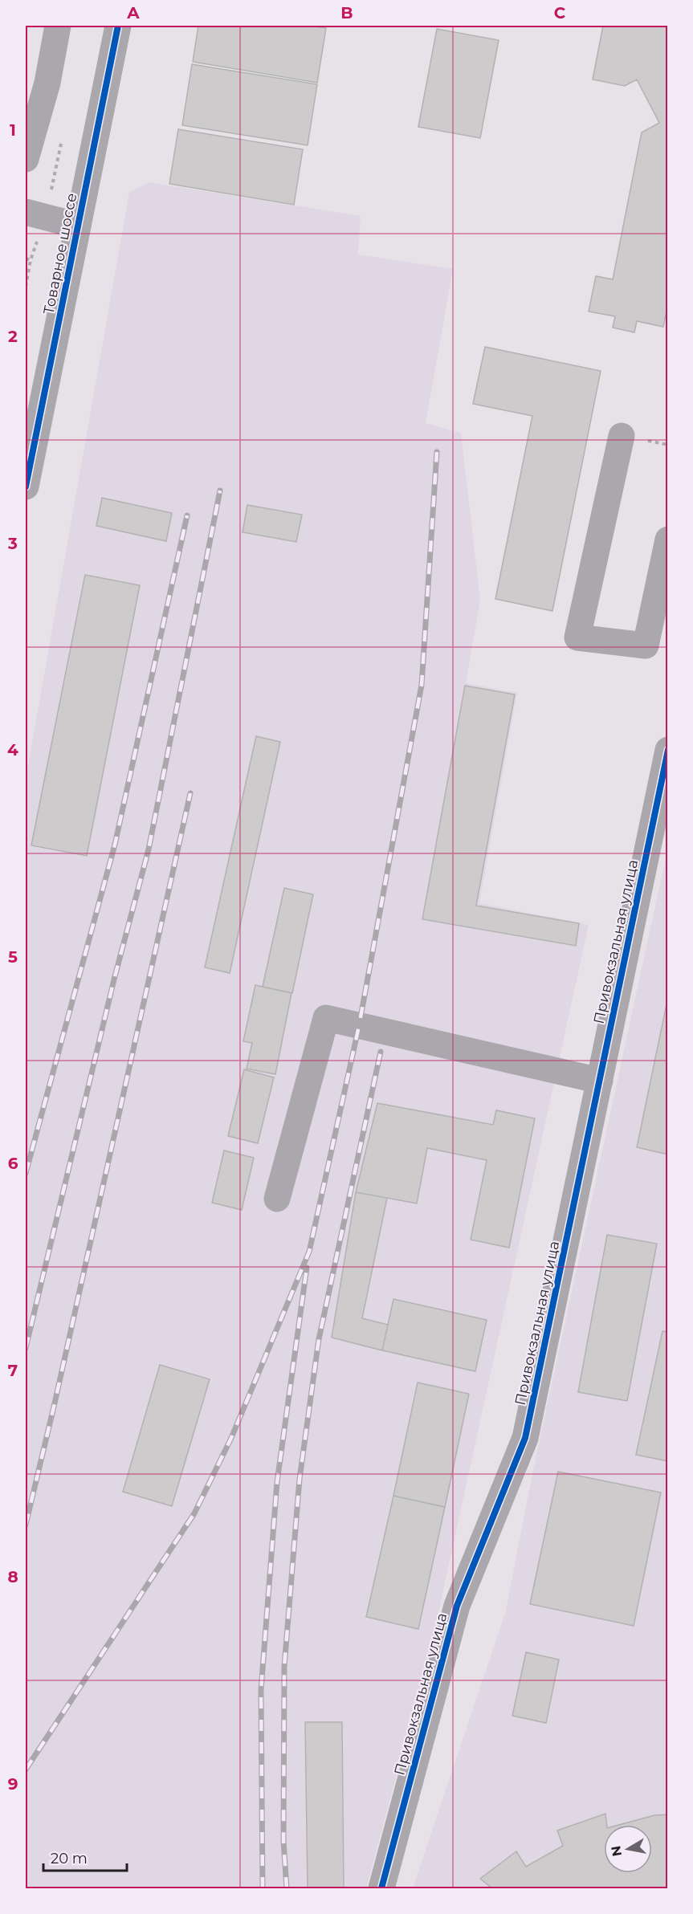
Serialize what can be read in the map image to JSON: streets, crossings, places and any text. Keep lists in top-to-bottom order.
{
  "streets": {
    "street": ["Товарное шоссе", "Привокзальная улица"]
  },
  "scale_bar": "20 m",
  "north": "left",
  "grid": {
    "columns": ["A", "B", "C"],
    "rows": [
      "1",
      "2",
      "3",
      "4",
      "5",
      "6",
      "7",
      "8",
      "9"
    ]
  }
}
